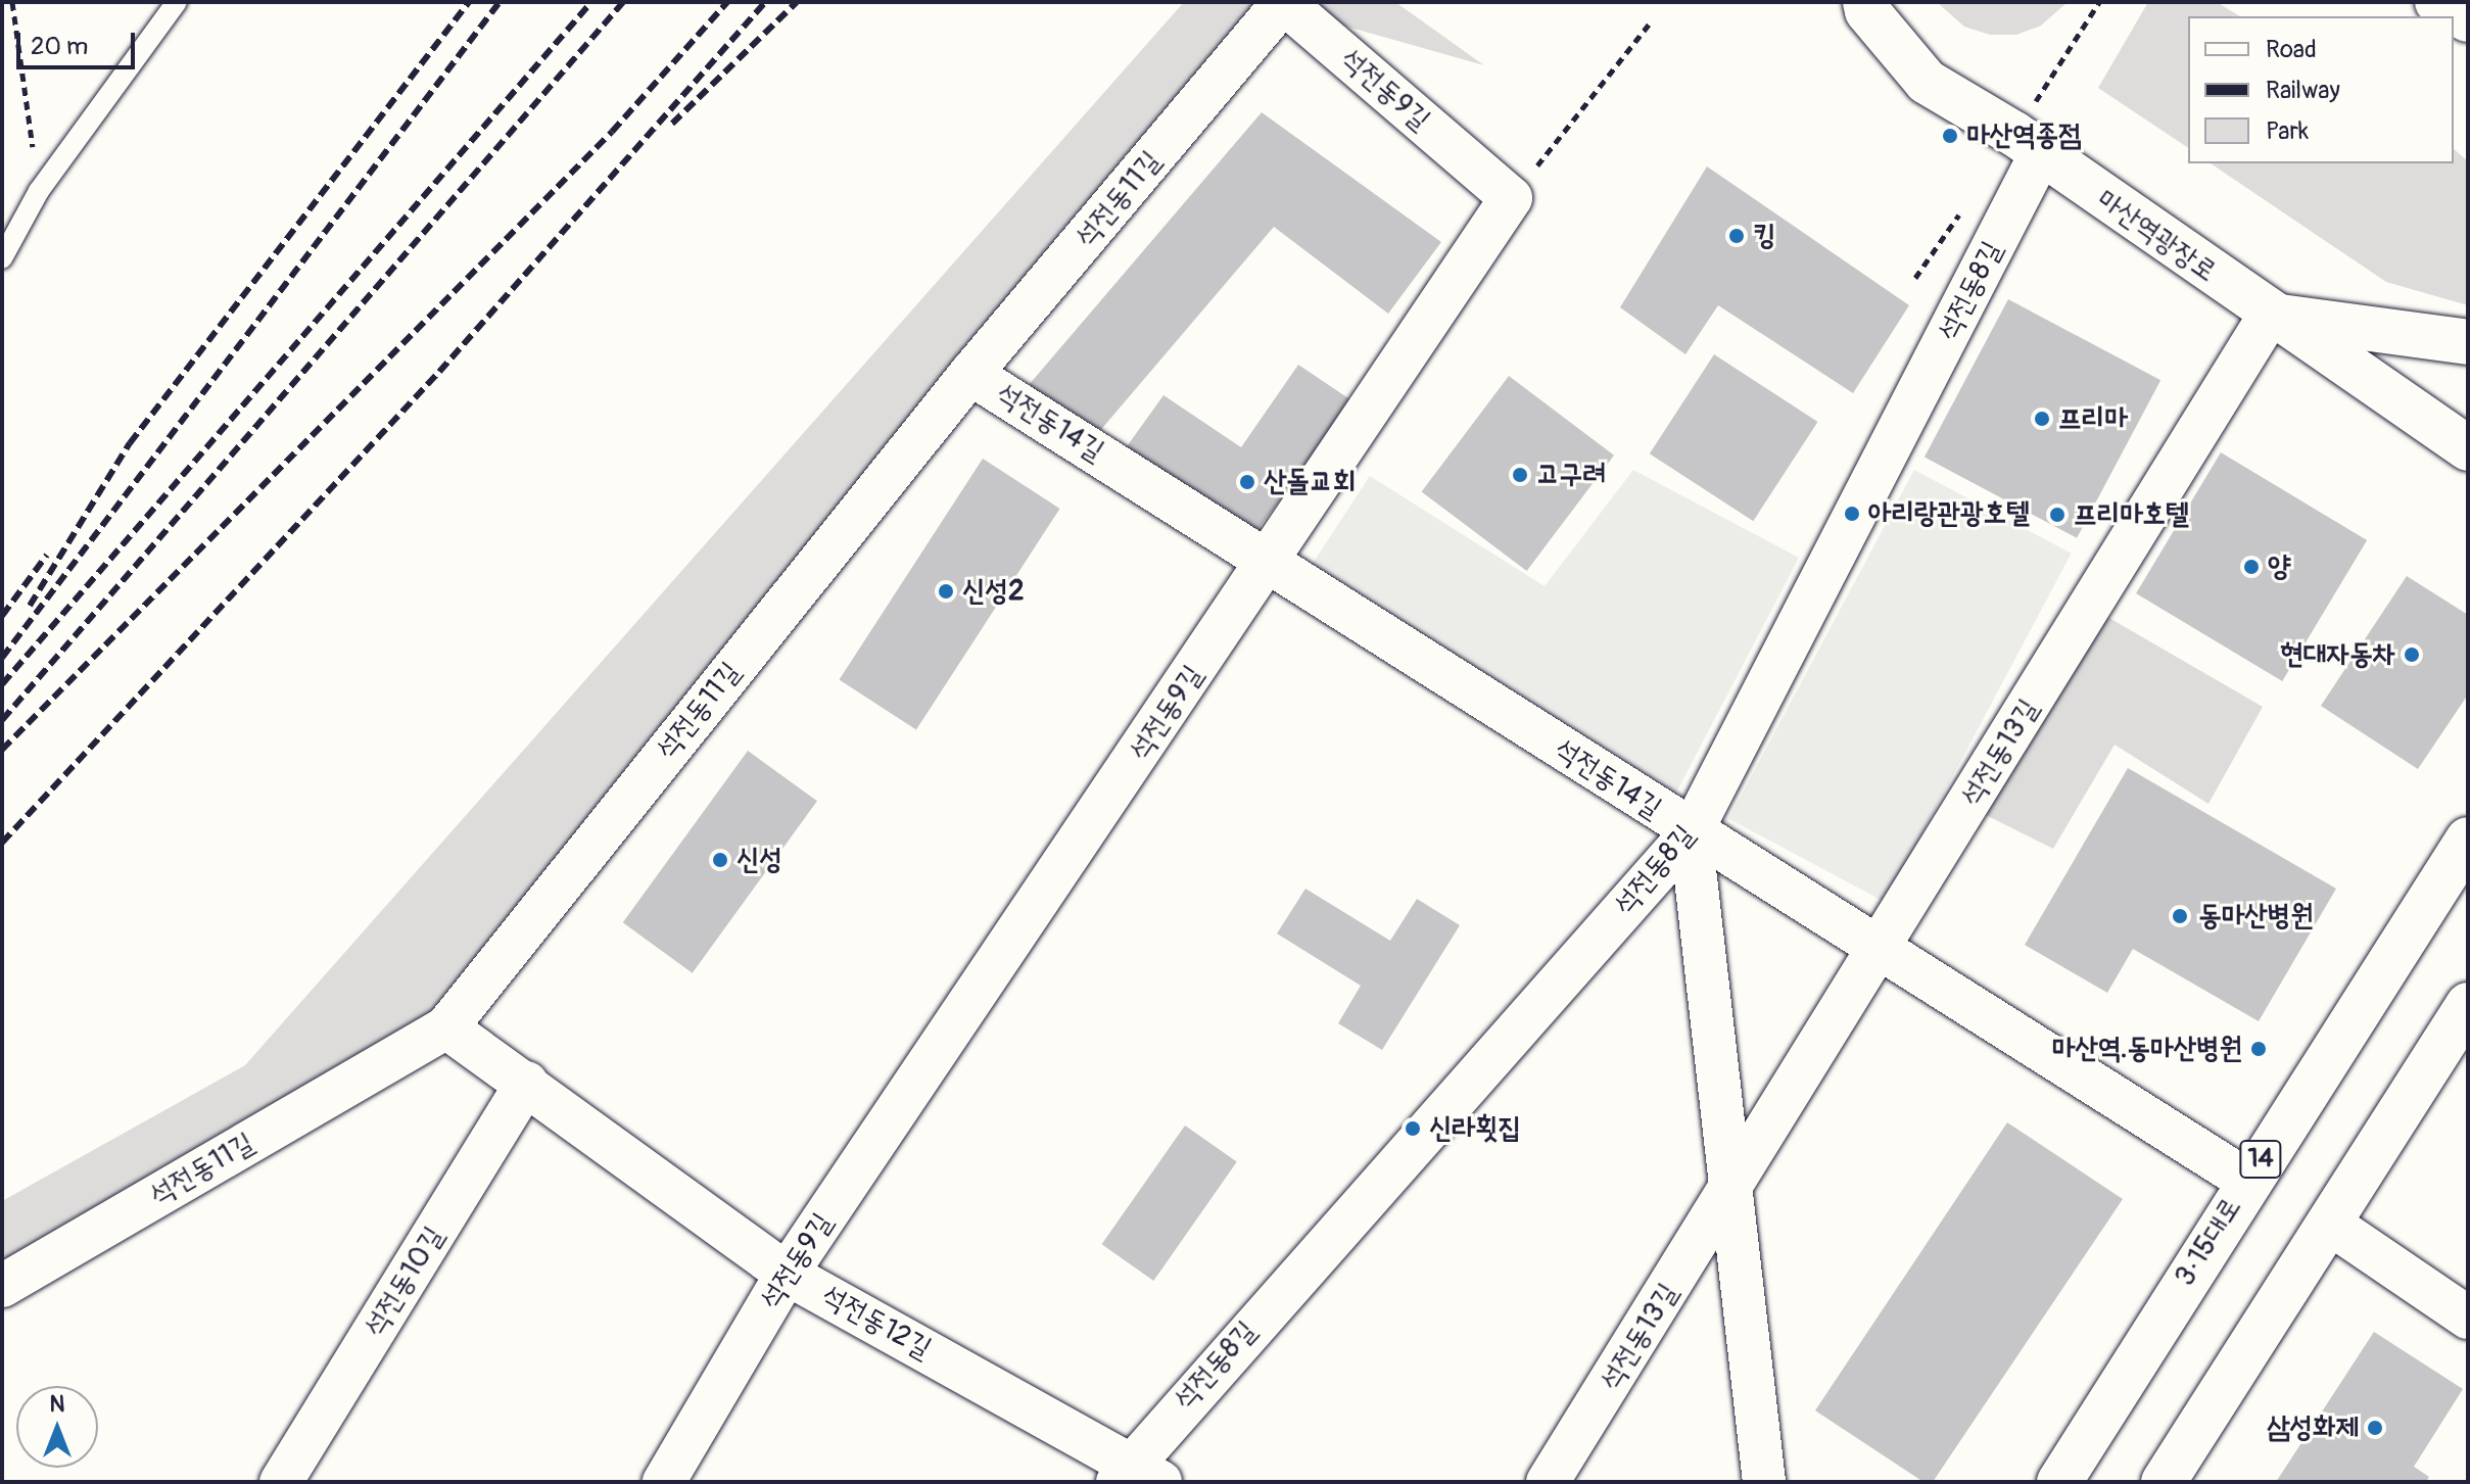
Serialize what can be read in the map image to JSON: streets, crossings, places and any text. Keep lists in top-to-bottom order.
{
  "streets": {
    "main road": ["마산역광장로", "14", "3·15대로"],
    "street": [
      "석전동9길",
      "석전동11길",
      "석전동8길",
      "석전동14길",
      "석전동13길",
      "석전동10길",
      "석전동12길"
    ]
  },
  "crossings": [
    ["석전동9길", "석전동11길"],
    ["석전동9길", "석전동14길"],
    ["석전동9길", "석전동12길"],
    ["석전동11길", "석전동14길"],
    ["석전동11길", "석전동12길"],
    ["마산역광장로", "석전동8길"],
    ["마산역광장로", "석전동13길"],
    ["석전동8길", "석전동14길"],
    ["석전동8길", "석전동12길"],
    ["석전동14길", "석전동13길"],
    ["석전동14길", "3·15대로"],
    ["석전동10길", "석전동12길"]
  ],
  "places": [
    "마산역종점",
    "킹",
    "프리마",
    "고구려",
    "산돌교회",
    "아리랑관광호텔",
    "프리마호텔",
    "양",
    "신성2",
    "현대자동차",
    "신성",
    "동마산병원",
    "마산역.동마산병원",
    "신라횟집",
    "삼성화제"
  ],
  "legend": ["Road", "Railway", "Park"],
  "scale_bar": "20 m",
  "north": "top"
}
